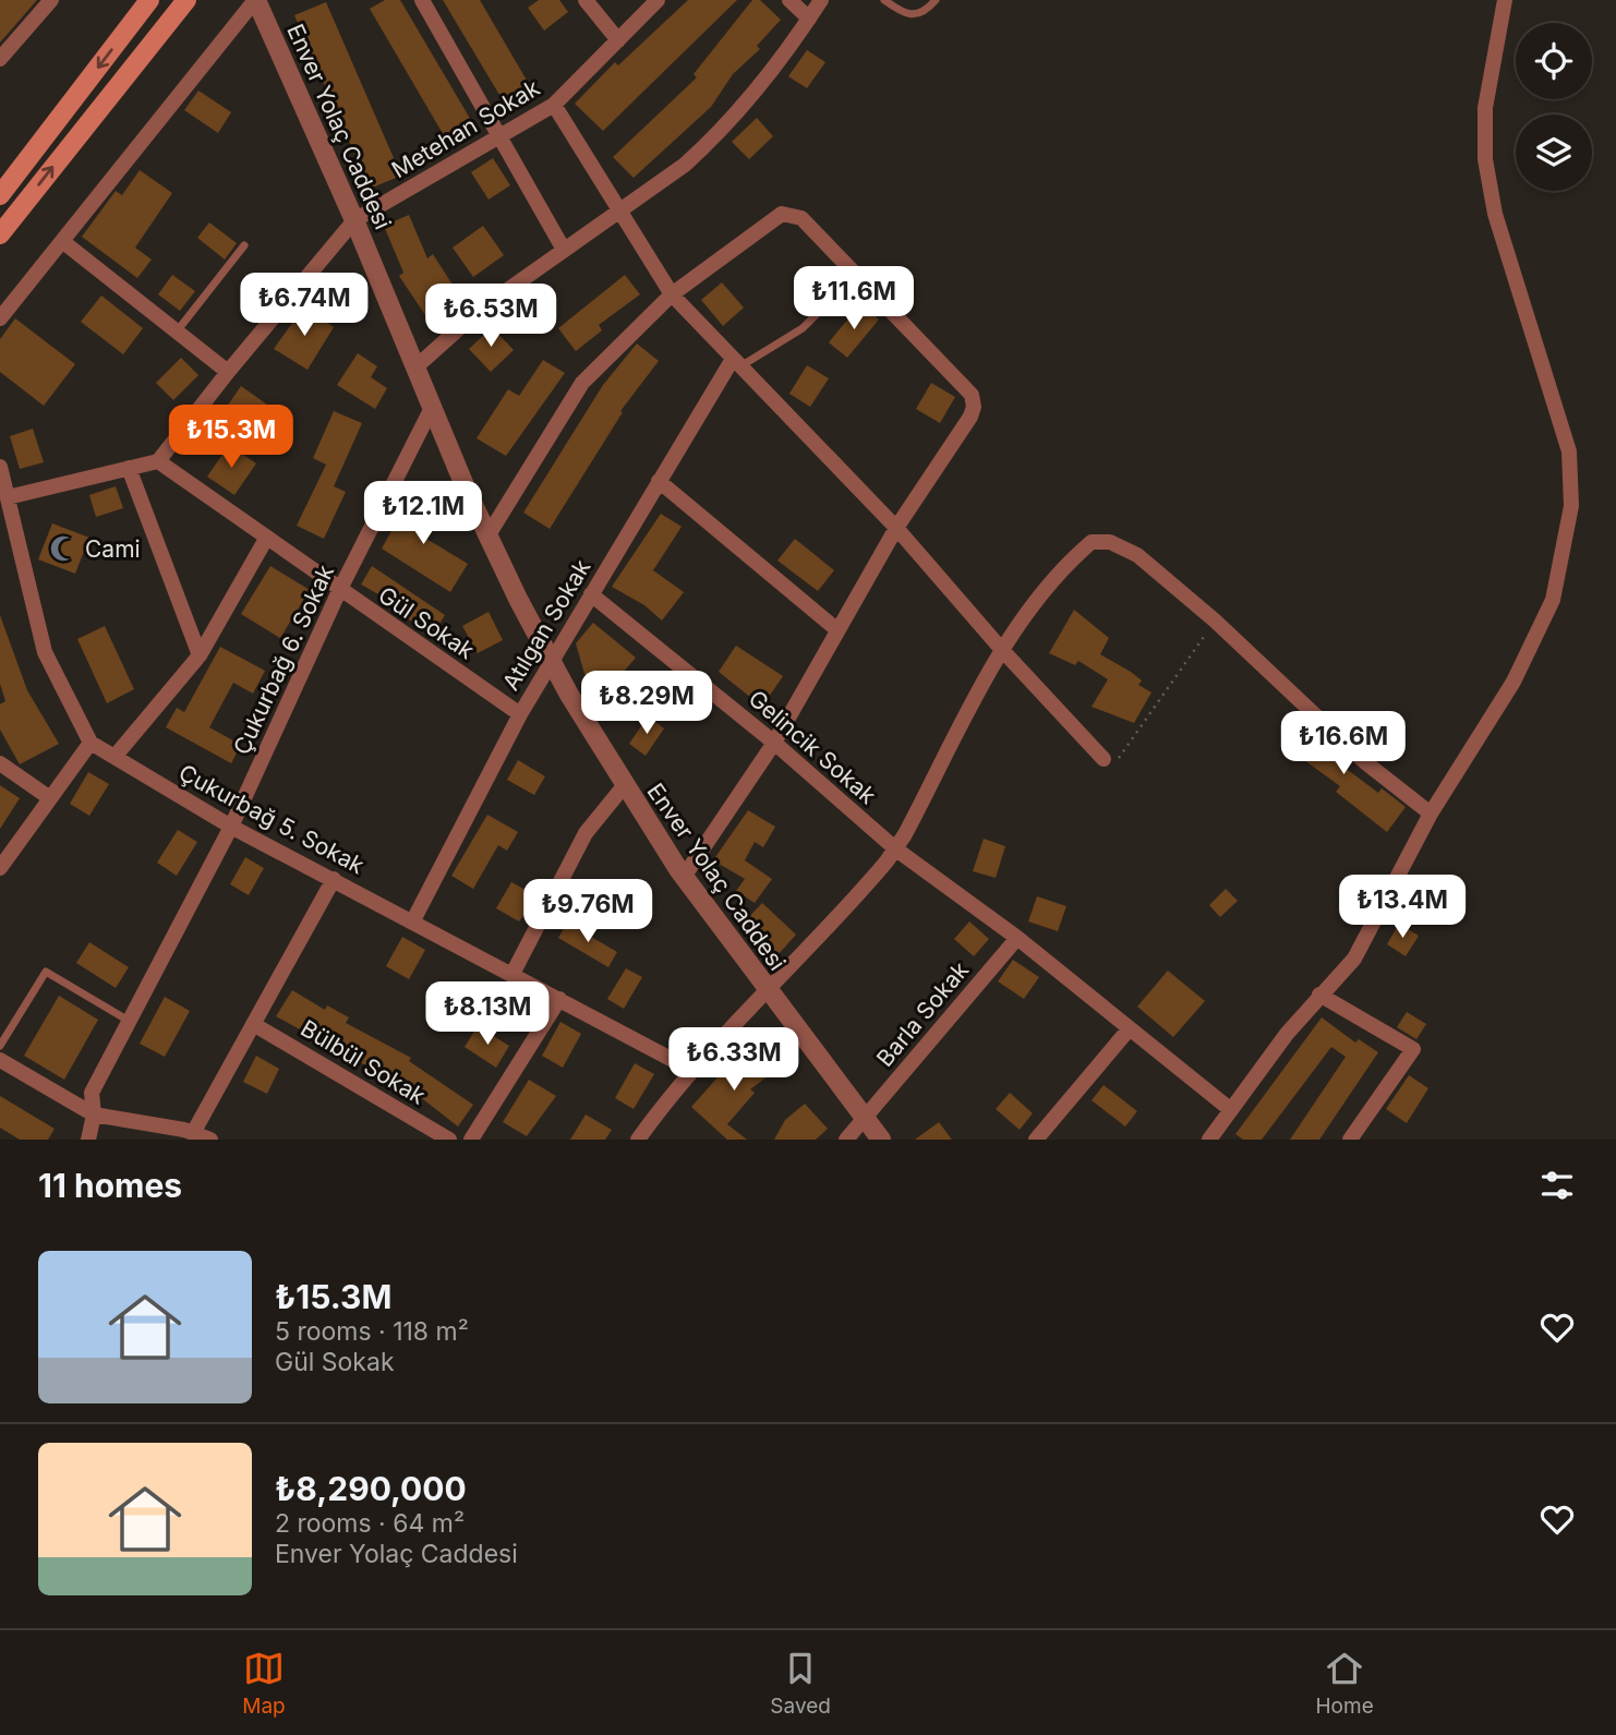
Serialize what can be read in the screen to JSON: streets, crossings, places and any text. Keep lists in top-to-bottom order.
{
  "streets": {
    "street": [
      "Enver Yolaç Caddesi",
      "Metehan Sokak",
      "Gül Sokak",
      "Atılgan Sokak",
      "Çukurbağ 6. Sokak",
      "Gelincik Sokak",
      "Çukurbağ 5. Sokak",
      "Barla Sokak",
      "Bülbül Sokak"
    ]
  },
  "crossings": [
    ["Enver Yolaç Caddesi", "Metehan Sokak"],
    ["Enver Yolaç Caddesi", "Atılgan Sokak"],
    ["Enver Yolaç Caddesi", "Çukurbağ 6. Sokak"],
    ["Enver Yolaç Caddesi", "Barla Sokak"],
    ["Metehan Sokak", "Gül Sokak"],
    ["Gül Sokak", "Atılgan Sokak"],
    ["Gül Sokak", "Çukurbağ 6. Sokak"],
    ["Atılgan Sokak", "Gelincik Sokak"],
    ["Atılgan Sokak", "Çukurbağ 5. Sokak"],
    ["Çukurbağ 6. Sokak", "Çukurbağ 5. Sokak"],
    ["Gelincik Sokak", "Barla Sokak"]
  ],
  "places": {
    "mosque": ["Cami"]
  },
  "page": {
    "price": [
      "₺11.6M",
      "₺6.74M",
      "₺6.53M",
      "₺15.3M",
      "₺12.1M",
      "₺8.29M",
      "₺16.6M",
      "₺13.4M",
      "₺9.76M",
      "₺8.13M",
      "₺6.33M"
    ],
    "heading": "11 homes",
    "list": [
      {
        "name": "₺15.3M",
        "note": "5 rooms · 118 m² · Gül Sokak"
      },
      {
        "name": "₺8,290,000",
        "note": "2 rooms · 64 m² · Enver Yolaç Caddesi"
      }
    ],
    "tabs": ["Map", "Saved", "Home"]
  }
}
